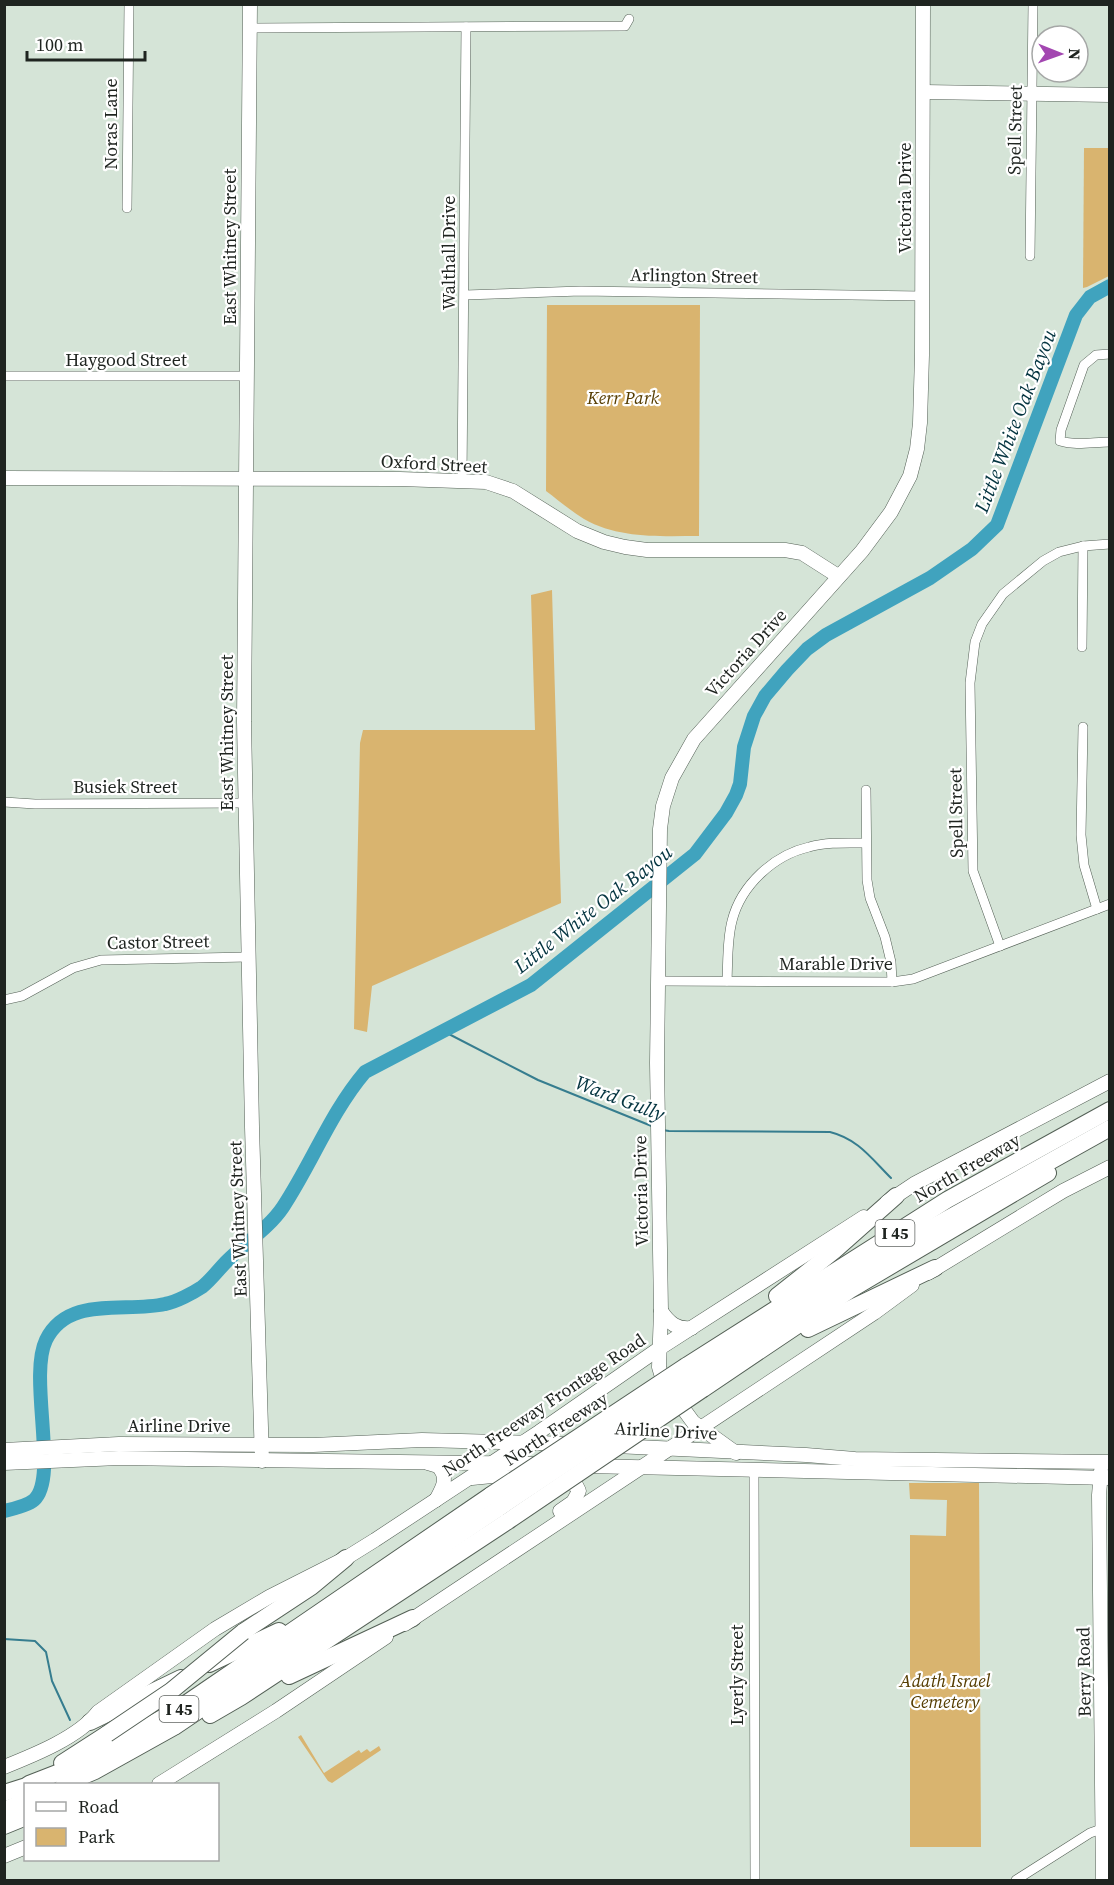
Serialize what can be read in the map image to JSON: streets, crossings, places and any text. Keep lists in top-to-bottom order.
{
  "streets": {
    "highway": ["North Freeway", "I 45"],
    "main road": [
      "Victoria Drive",
      "East Whitney Street",
      "Oxford Street",
      "North Freeway Frontage Road",
      "Airline Drive",
      "Berry Road"
    ],
    "street": [
      "Noras Lane",
      "Spell Street",
      "Walthall Drive",
      "Arlington Street",
      "Haygood Street",
      "Busiek Street",
      "Castor Street",
      "Marable Drive",
      "Lyerly Street"
    ]
  },
  "crossings": [
    ["Spell Street", "Marable Drive"],
    ["Victoria Drive", "Arlington Street"],
    ["Victoria Drive", "Oxford Street"],
    ["Victoria Drive", "Marable Drive"],
    ["Victoria Drive", "North Freeway Frontage Road"],
    ["Victoria Drive", "Airline Drive"],
    ["East Whitney Street", "Haygood Street"],
    ["East Whitney Street", "Oxford Street"],
    ["East Whitney Street", "Busiek Street"],
    ["East Whitney Street", "Castor Street"],
    ["East Whitney Street", "Airline Drive"],
    ["Walthall Drive", "Arlington Street"],
    ["Walthall Drive", "Oxford Street"],
    ["North Freeway Frontage Road", "Airline Drive"],
    ["Airline Drive", "Berry Road"],
    ["Airline Drive", "Lyerly Street"]
  ],
  "water": ["Little White Oak Bayou", "Ward Gully"],
  "parks": ["Kerr Park", "Adath Israel Cemetery"],
  "legend": ["Road", "Park"],
  "scale_bar": "100 m",
  "north": "right"
}
